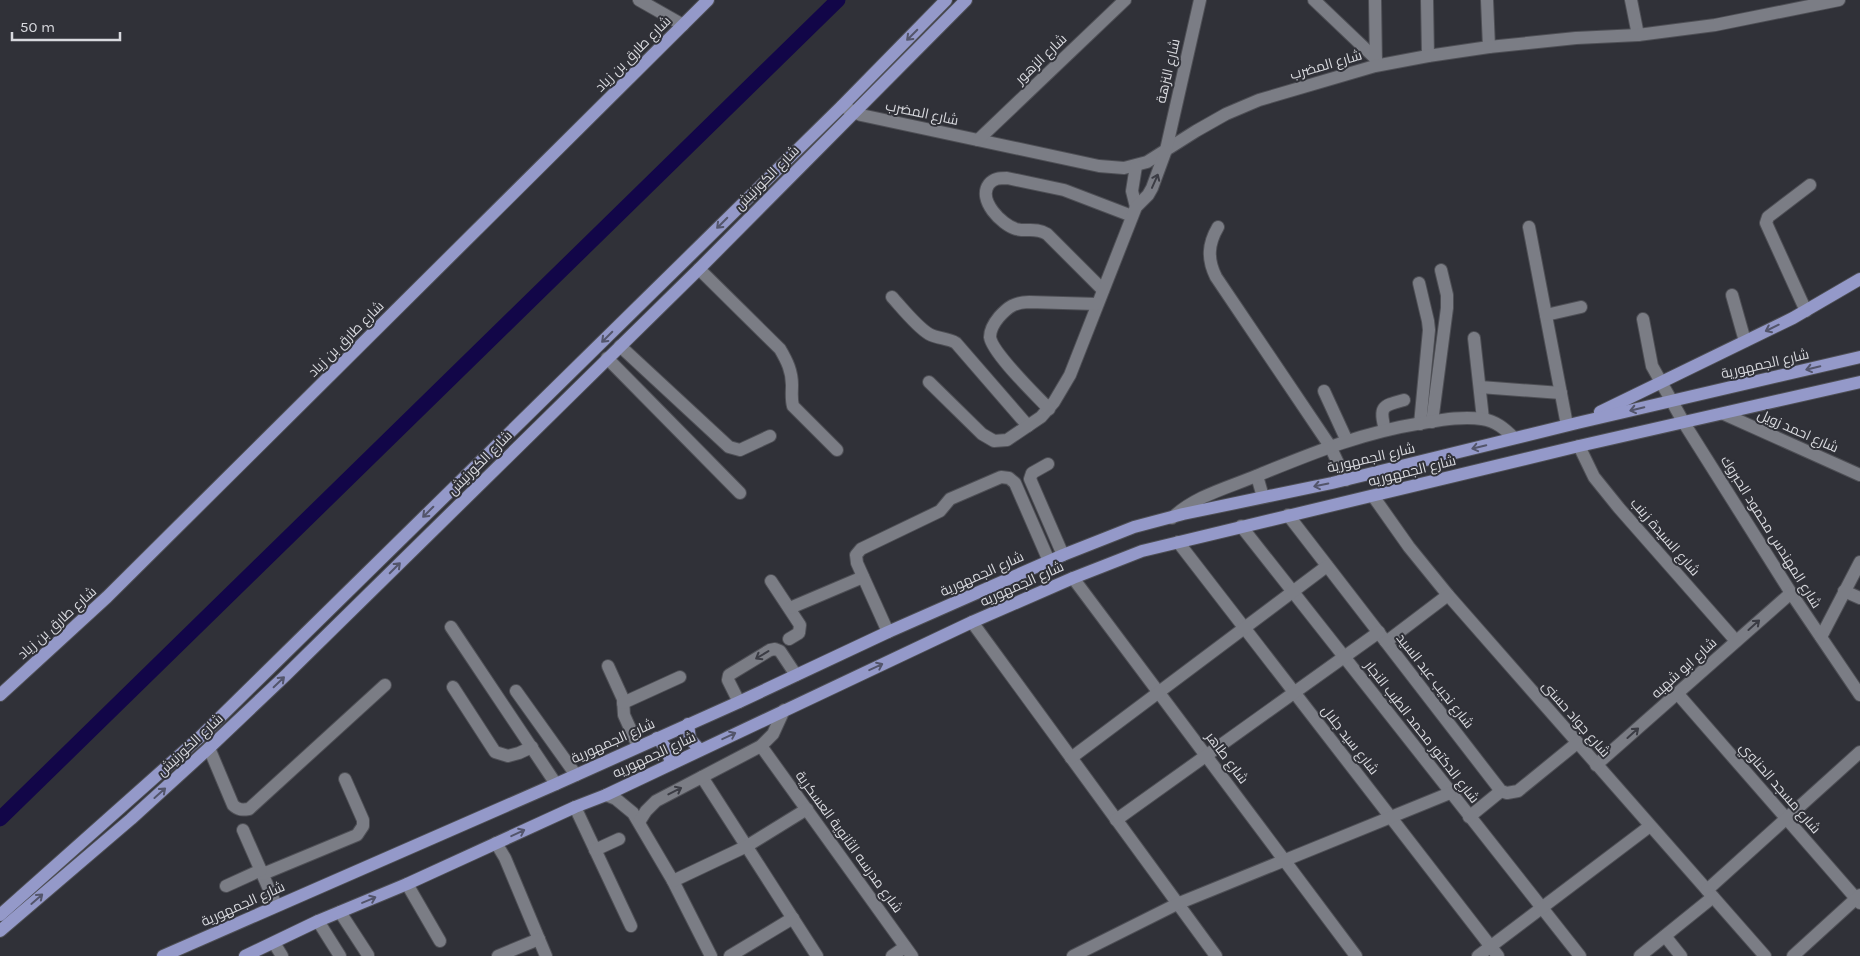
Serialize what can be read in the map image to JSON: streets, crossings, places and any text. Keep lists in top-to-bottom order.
{
  "streets": {
    "main road": [
      "شارع طارق بن زياد",
      "شارع الكورنيش",
      "شارع الجمهورية",
      "شارع الجمهوريه"
    ],
    "street": [
      "شارع الزهور",
      "شارع المضرب",
      "شارع النزهة",
      "شارع احمد زويل",
      "شارع المهندس محمود الحبروك",
      "شارع السيدة زينب",
      "شارع ابو شهبه",
      "شارع نجيب عبد السيد",
      "شارع جواد حسنى",
      "شارع الدكتور محمد الطيب النجار",
      "شارع سيد جلال",
      "شارع طاهر",
      "شارع مسجد الحناوي",
      "شارع مدرسه الثانوية العسكرية"
    ]
  },
  "crossings": [
    ["شارع الزهور", "شارع المضرب"],
    ["شارع المضرب", "شارع النزهة"],
    ["شارع المضرب", "شارع الكورنيش"],
    ["شارع الجمهورية", "شارع المهندس محمود الحبروك"],
    ["شارع احمد زويل", "شارع الجمهوريه"],
    ["شارع الجمهوريه", "شارع المهندس محمود الحبروك"],
    ["شارع الجمهوريه", "شارع السيدة زينب"],
    ["شارع الجمهوريه", "شارع نجيب عبد السيد"],
    ["شارع الجمهوريه", "شارع جواد حسنى"],
    ["شارع الجمهوريه", "شارع الدكتور محمد الطيب النجار"],
    ["شارع الجمهوريه", "شارع سيد جلال"],
    ["شارع الجمهوريه", "شارع طاهر"],
    ["شارع المهندس محمود الحبروك", "شارع ابو شهبه"],
    ["شارع السيدة زينب", "شارع ابو شهبه"],
    ["شارع ابو شهبه", "شارع جواد حسنى"],
    ["شارع ابو شهبه", "شارع مسجد الحناوي"]
  ],
  "one_way": ["شارع ابو شهبه"],
  "scale_bar": "50 m"
}
